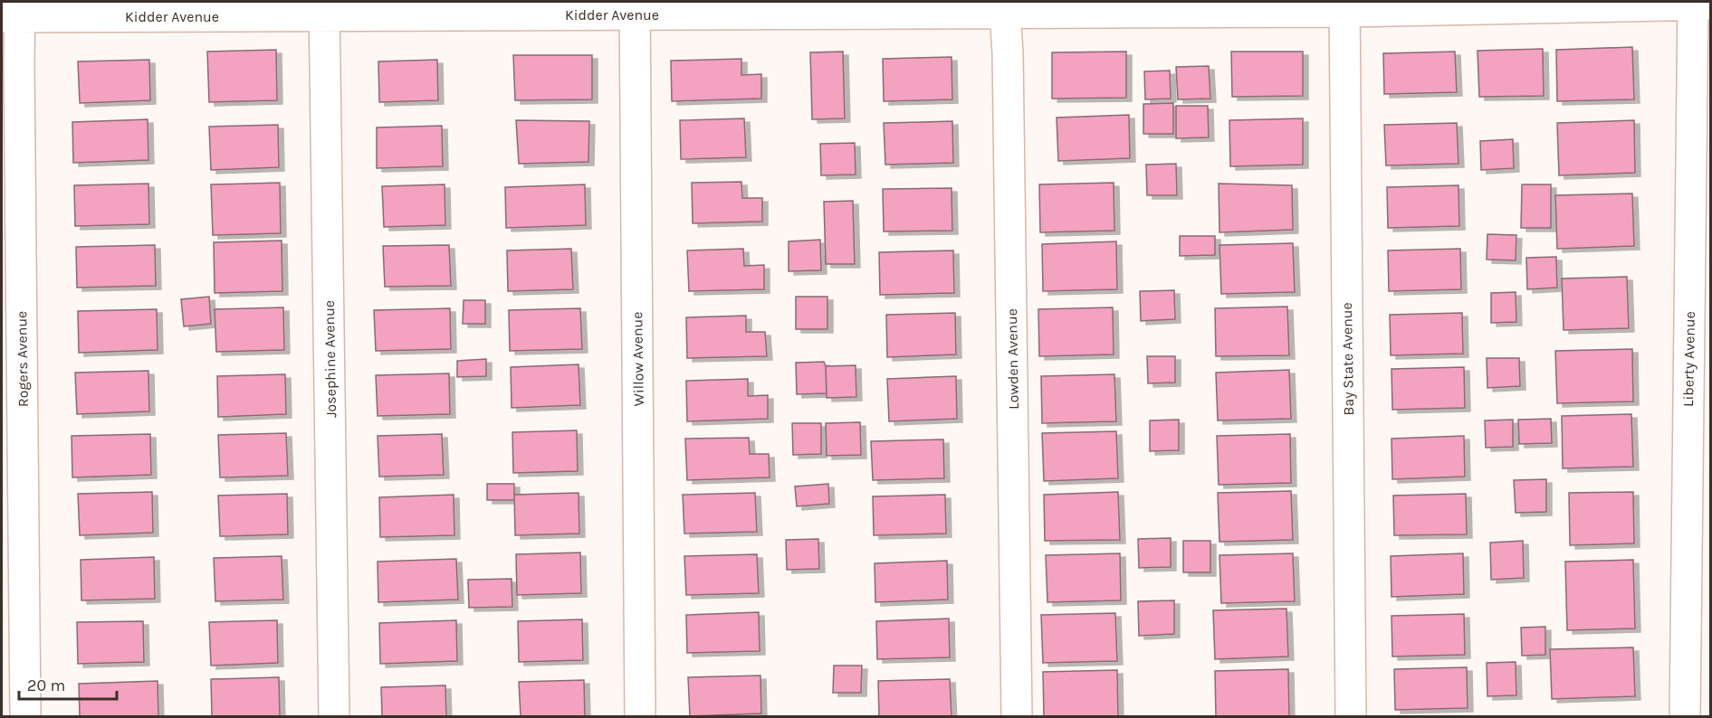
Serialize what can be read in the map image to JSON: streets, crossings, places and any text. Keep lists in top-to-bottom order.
{
  "streets": {
    "street": [
      "Kidder Avenue",
      "Rogers Avenue",
      "Josephine Avenue",
      "Willow Avenue",
      "Lowden Avenue",
      "Bay State Avenue",
      "Liberty Avenue"
    ]
  },
  "crossings": [
    ["Kidder Avenue", "Rogers Avenue"],
    ["Kidder Avenue", "Josephine Avenue"],
    ["Kidder Avenue", "Willow Avenue"],
    ["Kidder Avenue", "Lowden Avenue"],
    ["Kidder Avenue", "Bay State Avenue"],
    ["Kidder Avenue", "Liberty Avenue"]
  ],
  "scale_bar": "20 m"
}
